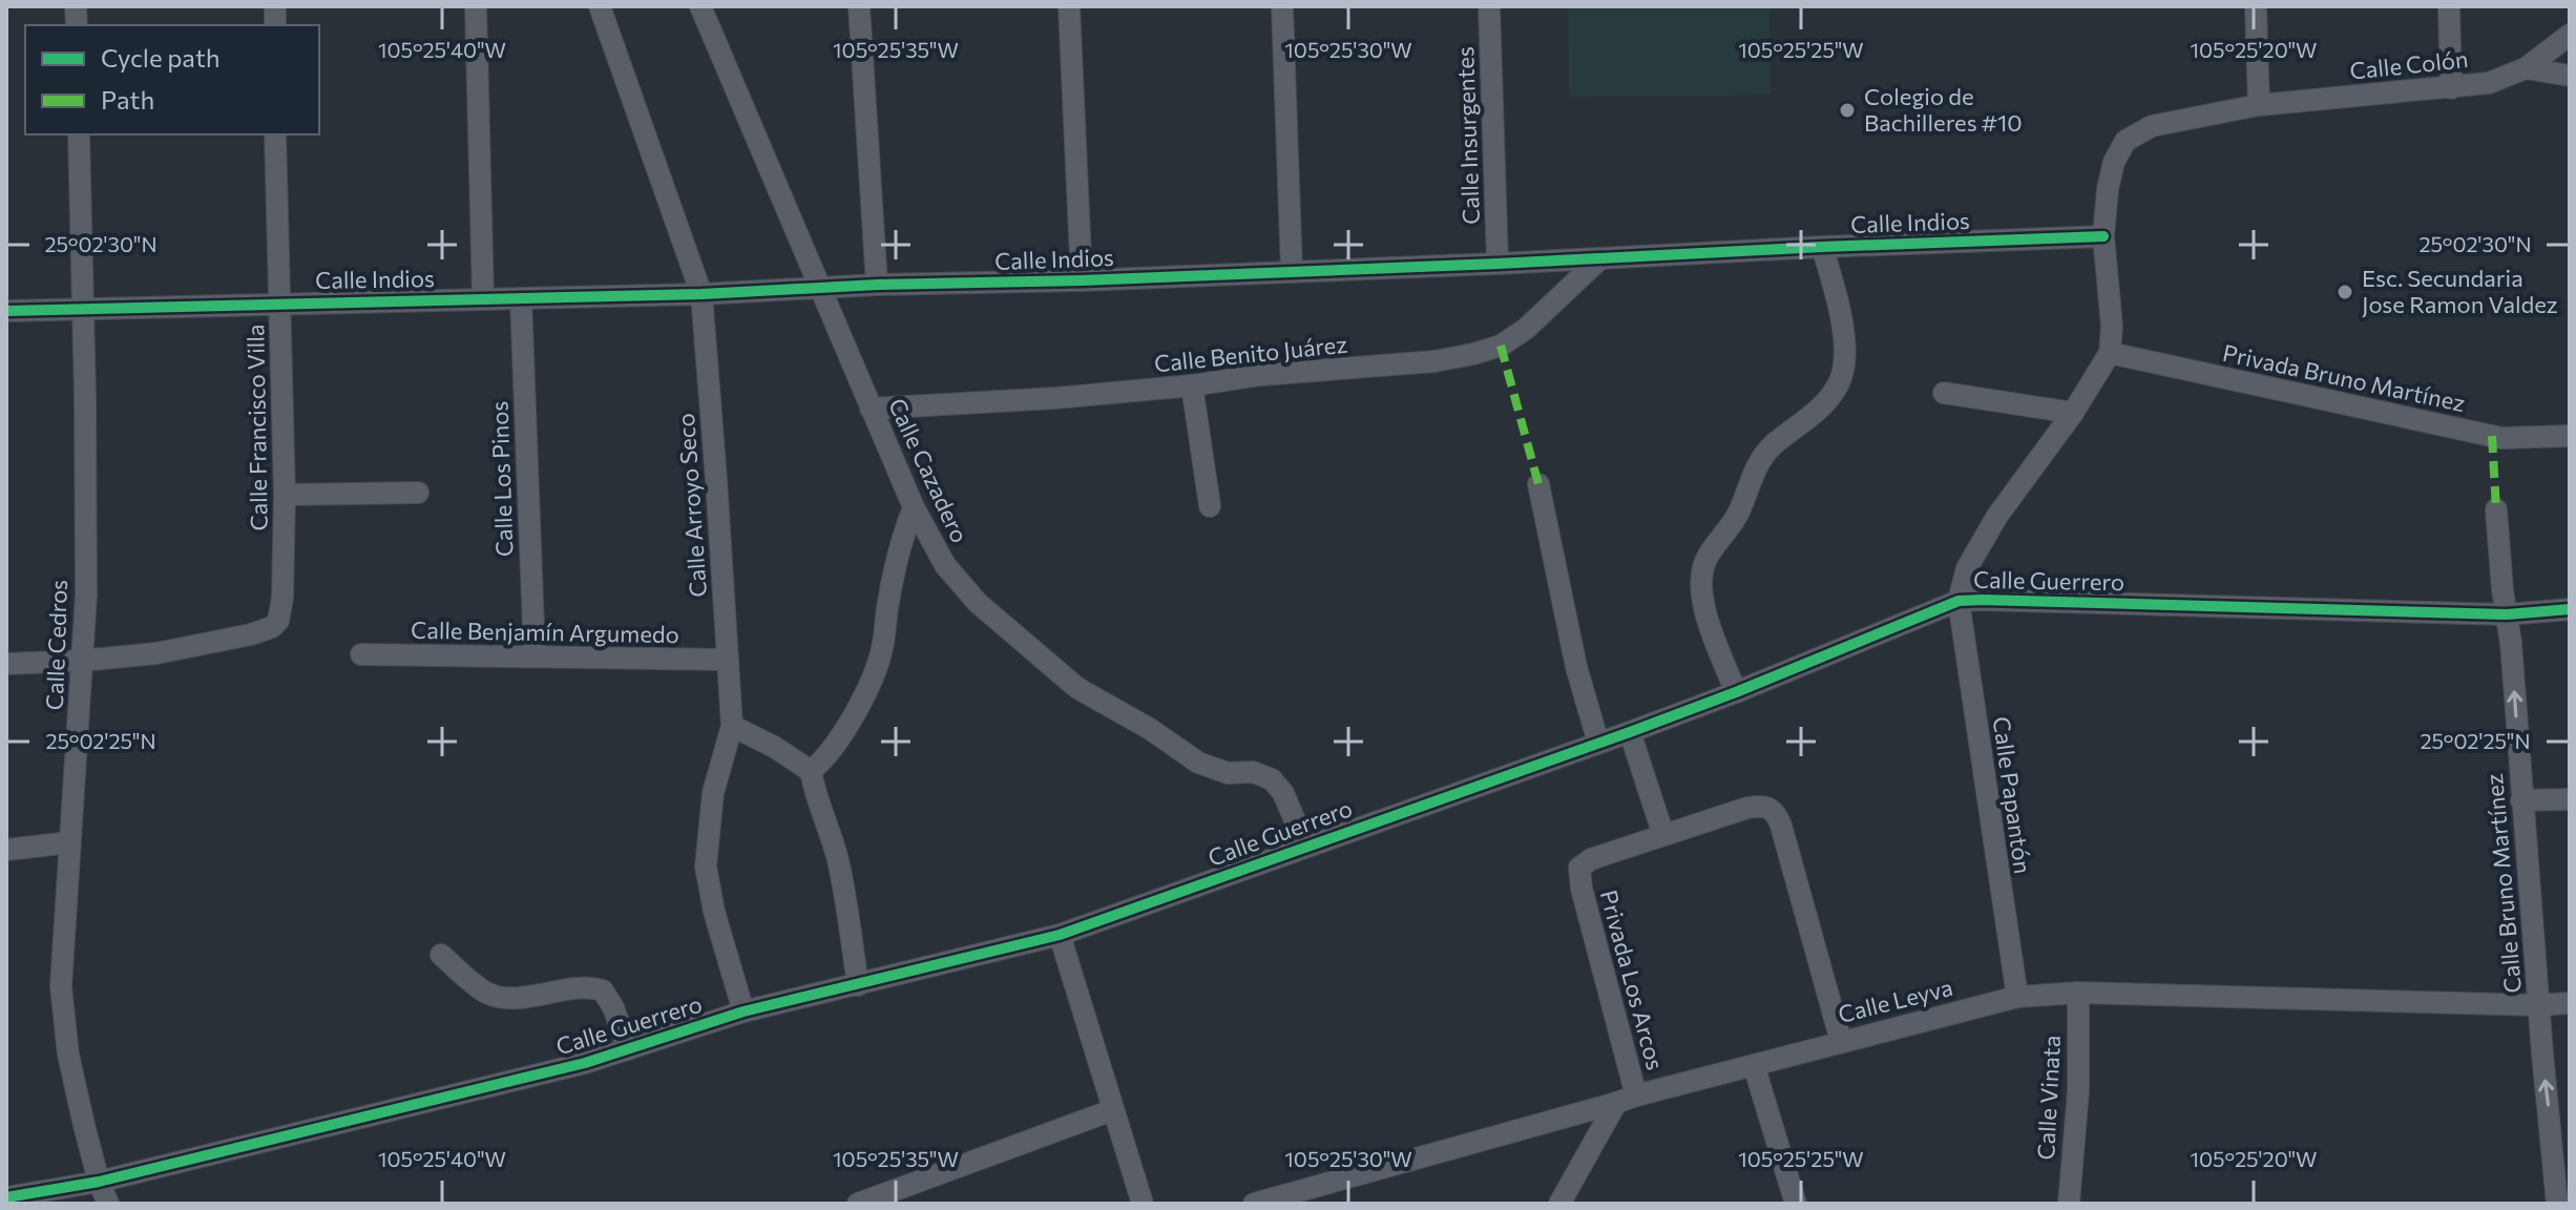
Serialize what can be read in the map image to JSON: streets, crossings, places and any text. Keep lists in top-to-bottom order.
{
  "streets": {
    "street": [
      "Calle Colón",
      "Calle Insurgentes",
      "Calle Indios",
      "Calle Benito Juárez",
      "Privada Bruno Martínez",
      "Calle Francisco Villa",
      "Calle Cazadero",
      "Calle Los Pinos",
      "Calle Arroyo Seco",
      "Calle Guerrero",
      "Calle Benjamín Argumedo",
      "Calle Cedros",
      "Calle Papantón",
      "Calle Bruno Martínez",
      "Privada Los Arcos",
      "Calle Leyva",
      "Calle Vinata"
    ]
  },
  "crossings": [
    ["Calle Colón", "Calle Indios"],
    ["Calle Insurgentes", "Calle Indios"],
    ["Calle Indios", "Calle Benito Juárez"],
    ["Calle Indios", "Calle Francisco Villa"],
    ["Calle Indios", "Calle Cazadero"],
    ["Calle Indios", "Calle Los Pinos"],
    ["Calle Indios", "Calle Arroyo Seco"],
    ["Calle Indios", "Calle Cedros"],
    ["Calle Benito Juárez", "Calle Cazadero"],
    ["Calle Francisco Villa", "Calle Cedros"],
    ["Calle Cazadero", "Calle Guerrero"],
    ["Calle Los Pinos", "Calle Benjamín Argumedo"],
    ["Calle Arroyo Seco", "Calle Guerrero"],
    ["Calle Arroyo Seco", "Calle Benjamín Argumedo"],
    ["Calle Guerrero", "Calle Cedros"],
    ["Calle Guerrero", "Calle Papantón"],
    ["Calle Guerrero", "Calle Bruno Martínez"],
    ["Calle Papantón", "Calle Leyva"],
    ["Calle Bruno Martínez", "Calle Leyva"],
    ["Privada Los Arcos", "Calle Leyva"],
    ["Calle Leyva", "Calle Vinata"]
  ],
  "one_way": ["Calle Bruno Martínez"],
  "places": ["Colegio de Bachilleres #10", "Esc. Secundaria Jose Ramon Valdez"],
  "legend": ["Cycle path", "Path"],
  "coordinates": [
    "105°25'40\"W",
    "105°25'35\"W",
    "105°25'30\"W",
    "105°25'25\"W",
    "105°25'20\"W",
    "25°02'30\"N",
    "25°02'25\"N"
  ]
}
